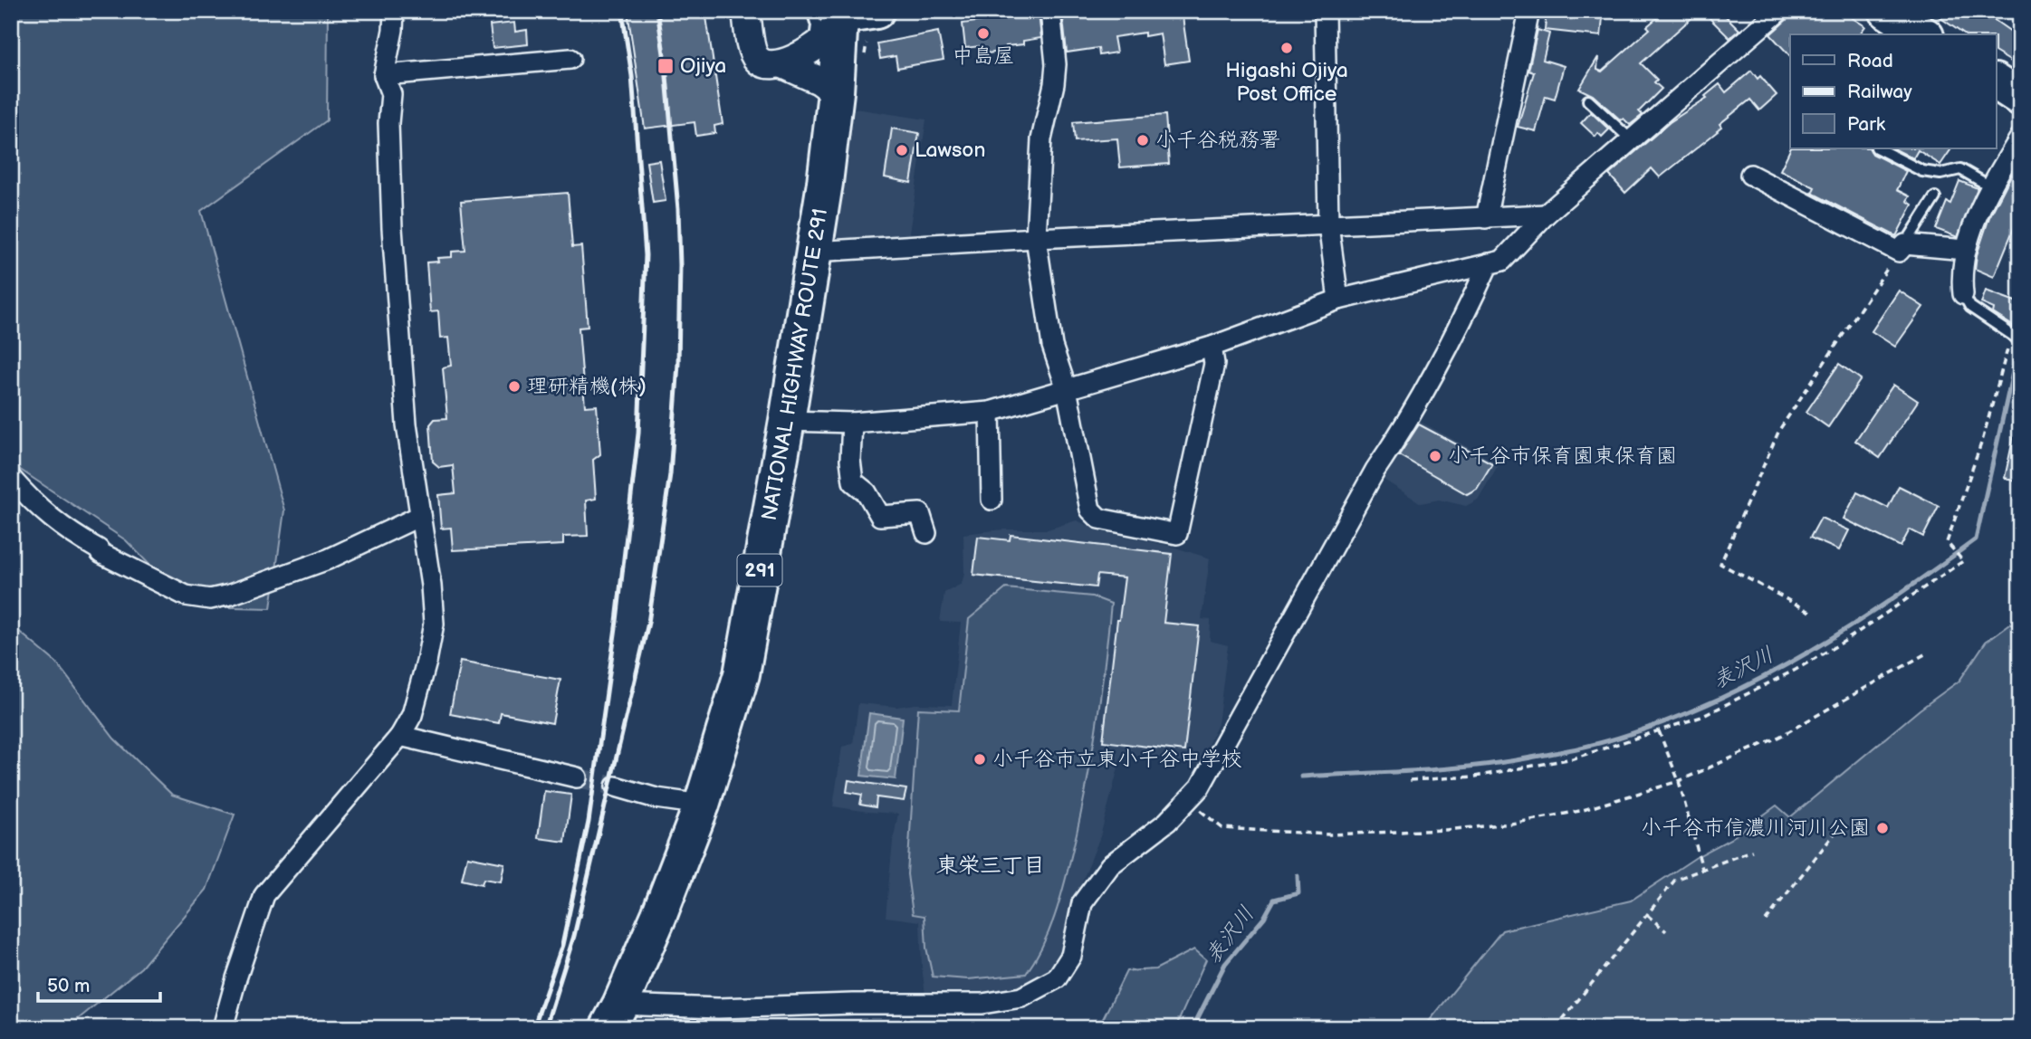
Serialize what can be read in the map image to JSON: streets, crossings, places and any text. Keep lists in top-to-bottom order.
{
  "streets": {
    "highway": ["NATIONAL HIGHWAY ROUTE 291", "291"]
  },
  "districts": ["東栄三丁目"],
  "water": ["表沢川"],
  "places": {
    "other": [
      "中島屋",
      "Higashi Ojiya Post Office",
      "小千谷税務署",
      "Lawson",
      "理研精機(株)",
      "小千谷市保育園東保育園",
      "小千谷市立東小千谷中学校",
      "小千谷市信濃川河川公園"
    ],
    "transit": ["Ojiya"]
  },
  "legend": ["Road", "Railway", "Park"],
  "scale_bar": "50 m"
}
